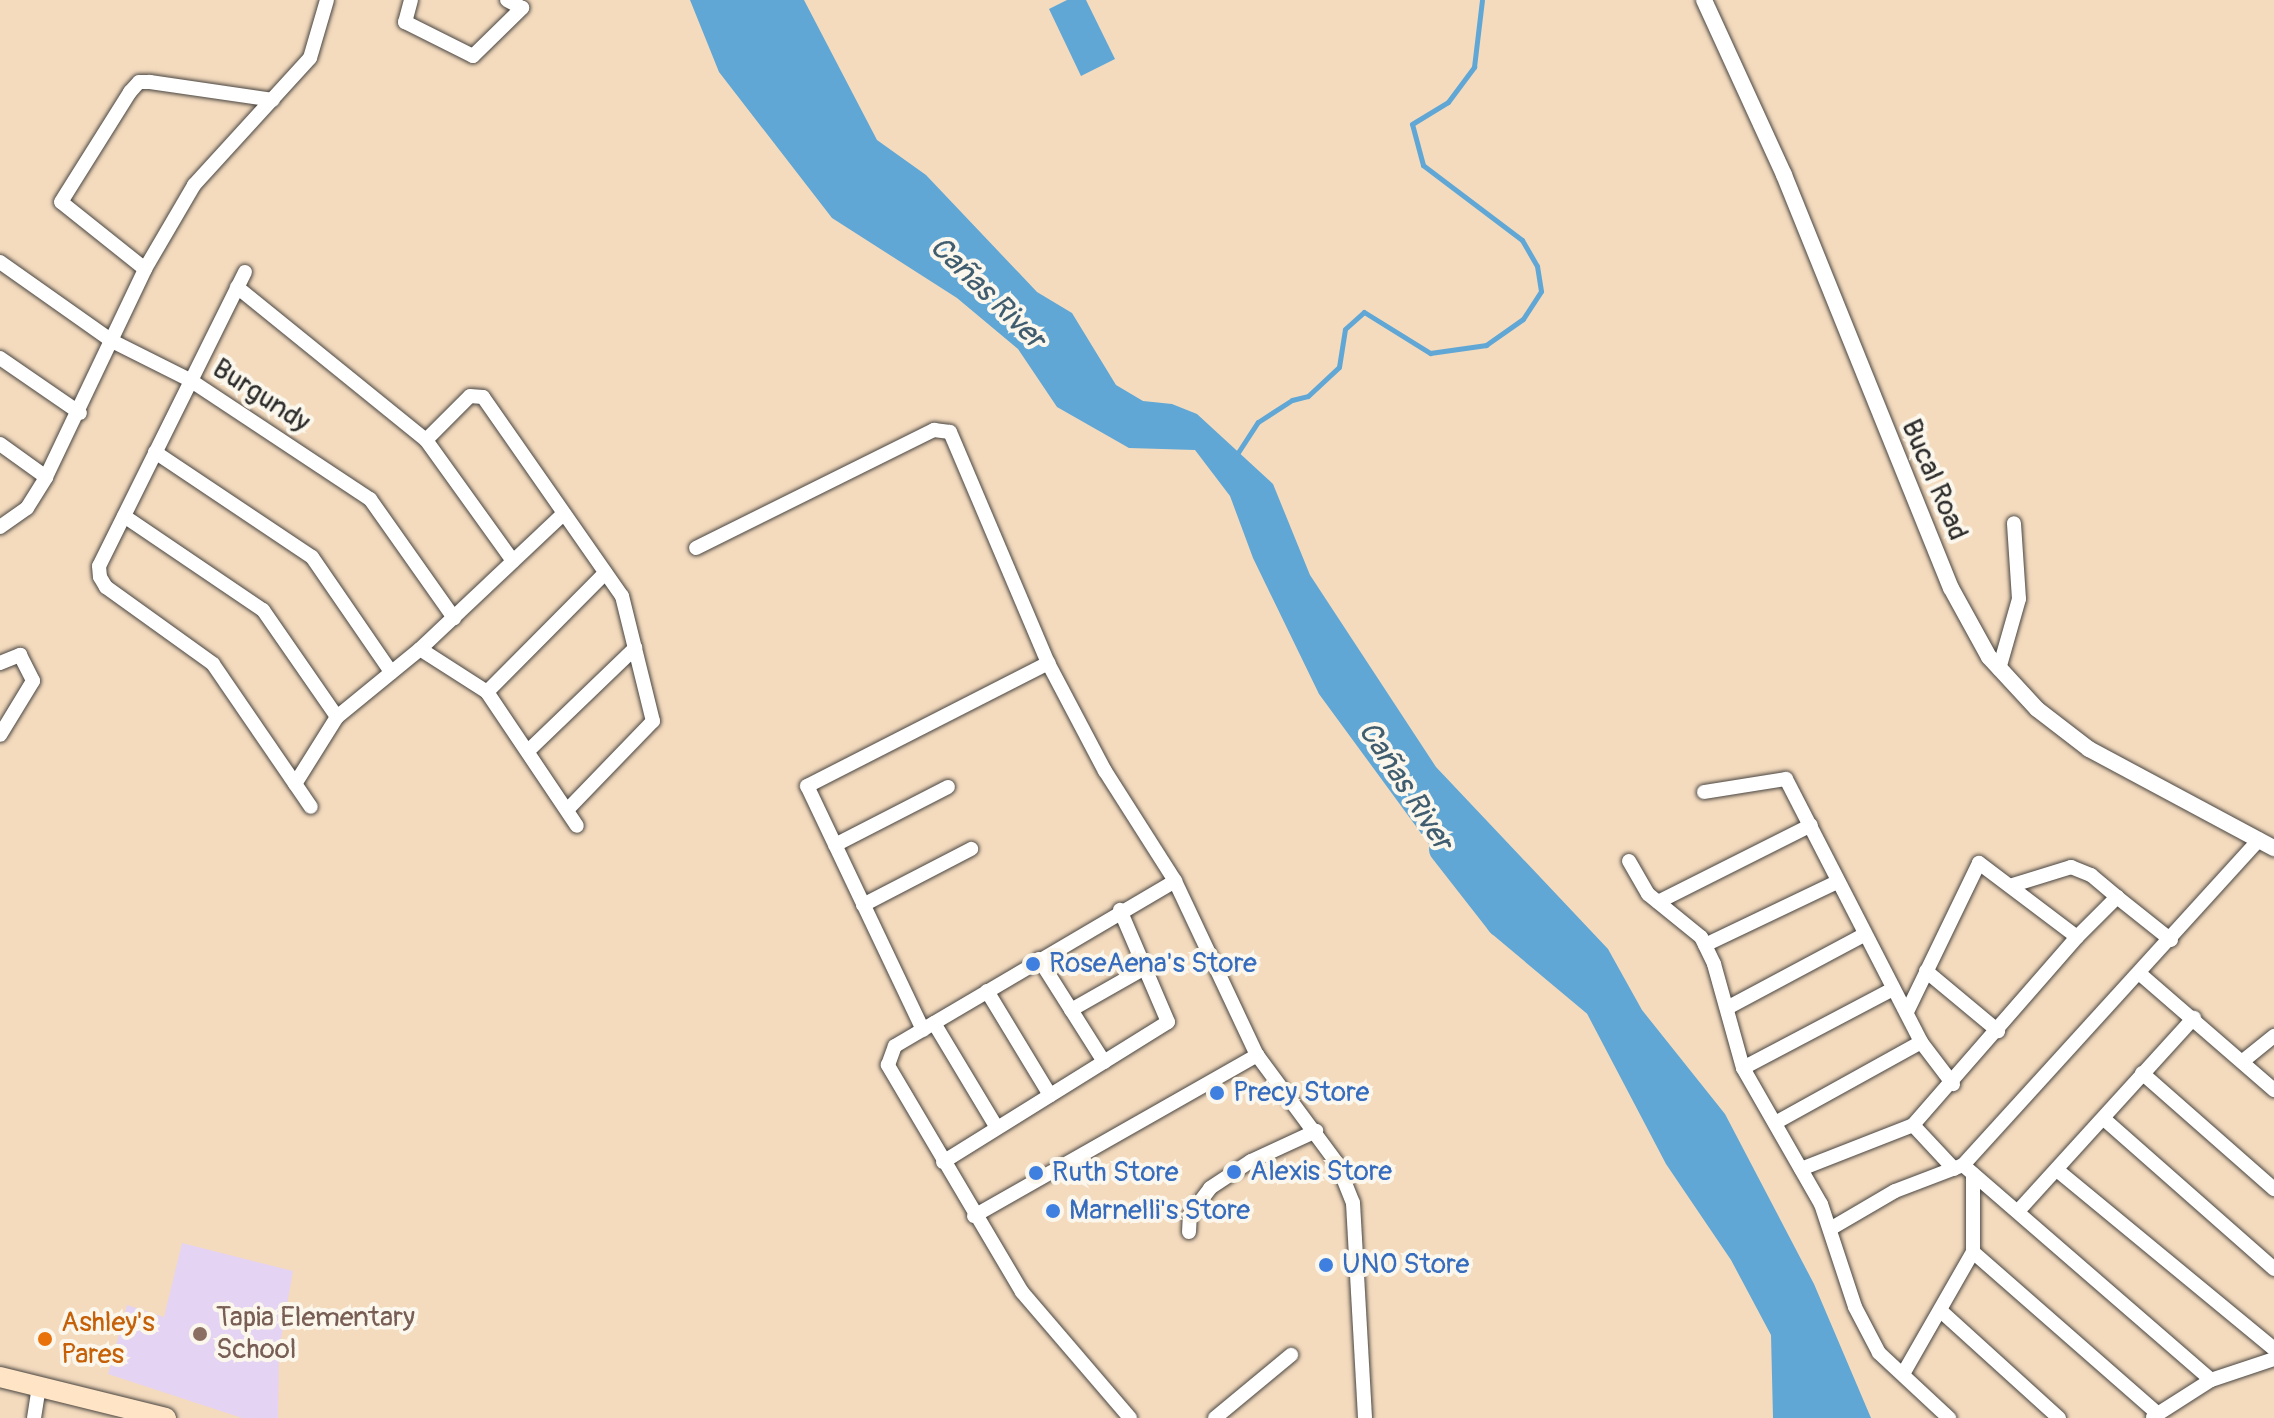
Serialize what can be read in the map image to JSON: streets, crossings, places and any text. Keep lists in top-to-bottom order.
{
  "streets": {
    "street": ["Burgundy", "Bucal Road"]
  },
  "water": ["Cañas River"],
  "places": [
    "RoseAena's Store",
    "Precy Store",
    "Alexis Store",
    "Ruth Store",
    "Marnelli's Store",
    "UNO Store",
    "Tapia Elementary School",
    "Ashley's Pares"
  ]
}
